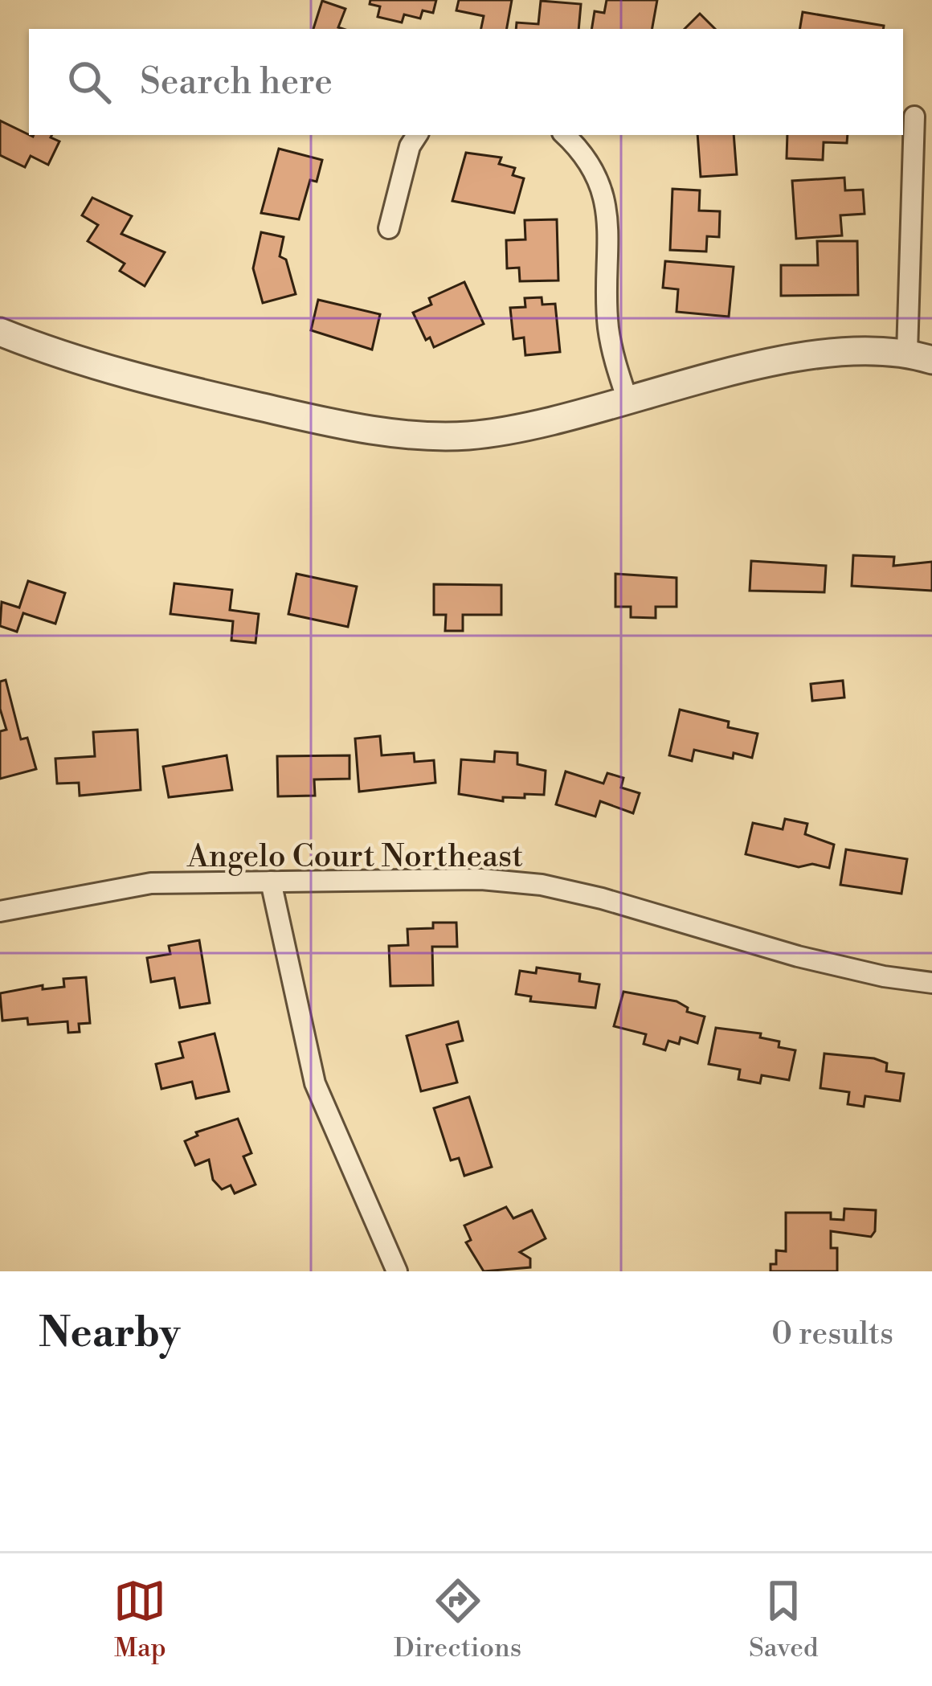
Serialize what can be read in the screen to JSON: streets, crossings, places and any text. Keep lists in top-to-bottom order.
{
  "streets": {
    "street": ["Angelo Court Northeast"]
  },
  "page": {
    "search": "Search here",
    "heading": ["Nearby", "0 results"],
    "nav": ["Map", "Directions", "Saved"]
  }
}
